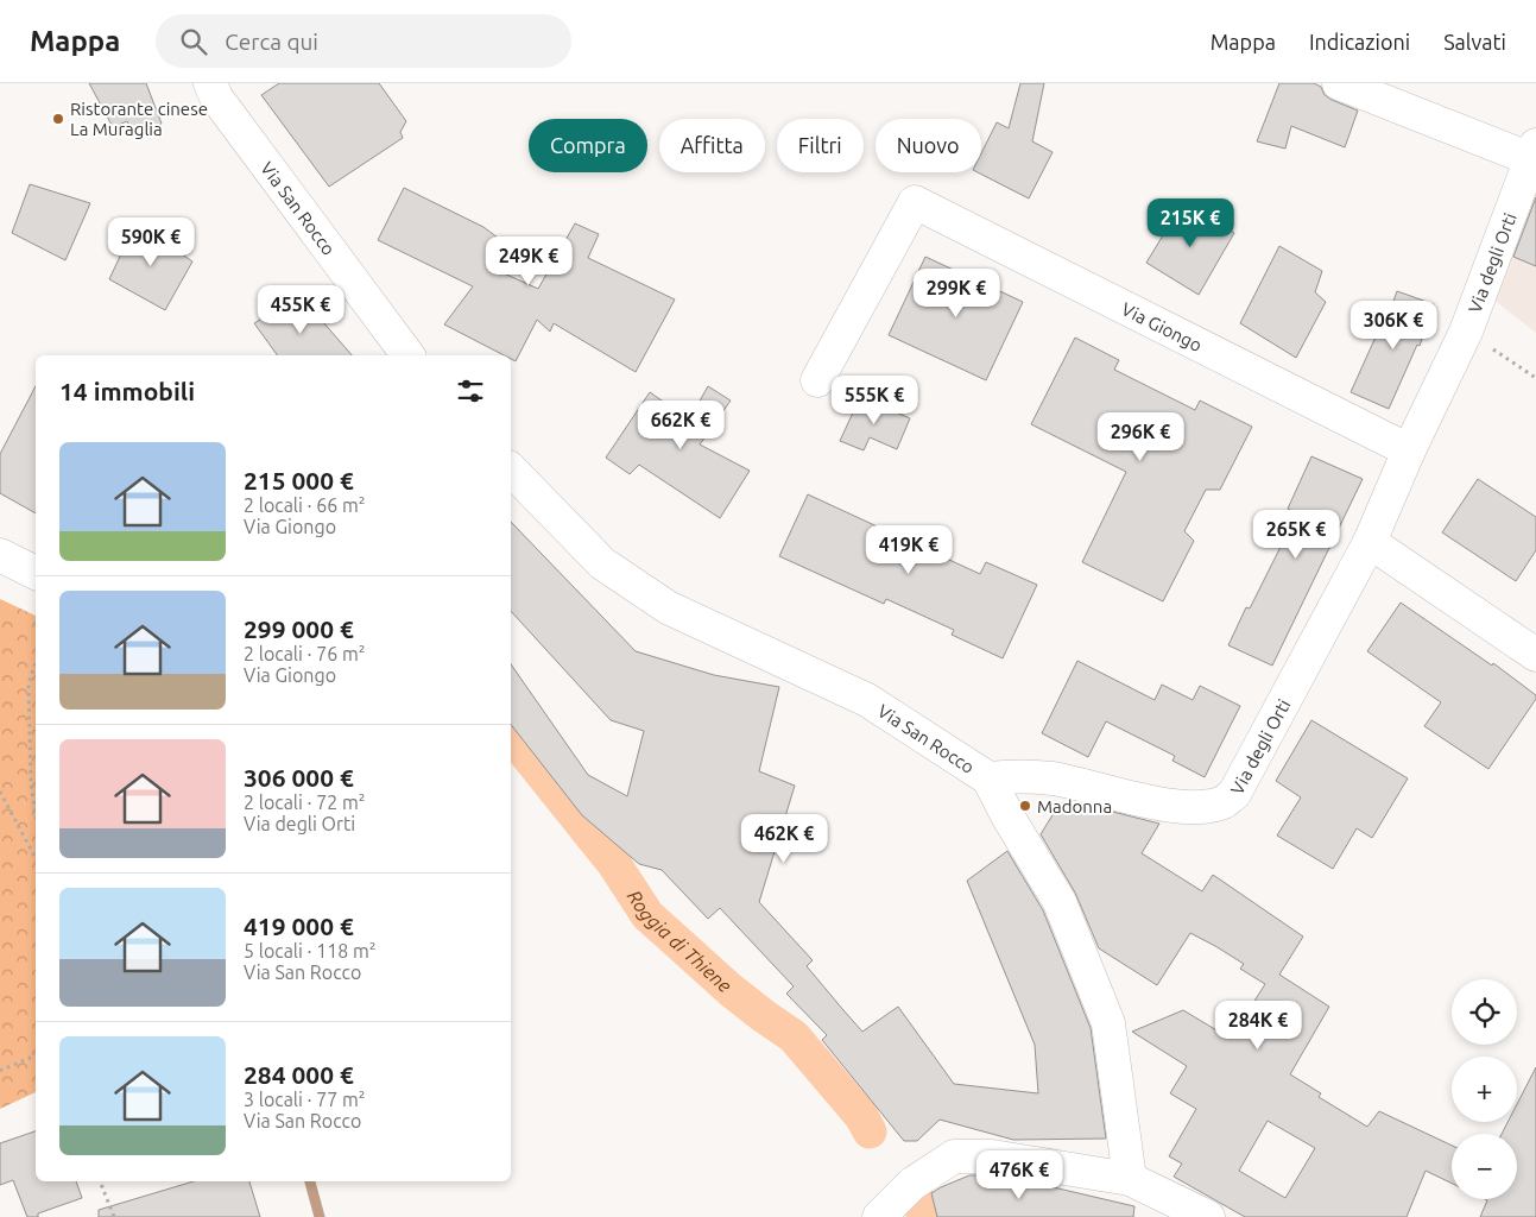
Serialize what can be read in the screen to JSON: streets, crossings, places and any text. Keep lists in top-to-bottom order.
{
  "streets": {
    "street": ["Via San Rocco", "Via degli Orti", "Via Giongo"]
  },
  "crossings": [
    ["Via San Rocco", "Via degli Orti"],
    ["Via degli Orti", "Via Giongo"]
  ],
  "water": ["Roggia di Thiene"],
  "places": ["Ristorante cinese La Muraglia", "Madonna"],
  "page": {
    "header": "Mappa",
    "search": "Cerca qui",
    "nav": ["Mappa", "Indicazioni", "Salvati"],
    "chip": [
      "Compra",
      "Affitta",
      "Filtri",
      "Nuovo"
    ],
    "price": [
      "215K €",
      "590K €",
      "249K €",
      "299K €",
      "455K €",
      "306K €",
      "555K €",
      "662K €",
      "296K €",
      "265K €",
      "419K €",
      "462K €",
      "284K €",
      "476K €"
    ],
    "heading": "14 immobili",
    "list": [
      {
        "name": "215 000 €",
        "note": "2 locali · 66 m² · Via Giongo"
      },
      {
        "name": "299 000 €",
        "note": "2 locali · 76 m² · Via Giongo"
      },
      {
        "name": "306 000 €",
        "note": "2 locali · 72 m² · Via degli Orti"
      },
      {
        "name": "419 000 €",
        "note": "5 locali · 118 m² · Via San Rocco"
      },
      {
        "name": "284 000 €",
        "note": "3 locali · 77 m² · Via San Rocco"
      }
    ],
    "map_buttons": ["+", "−"]
  }
}
